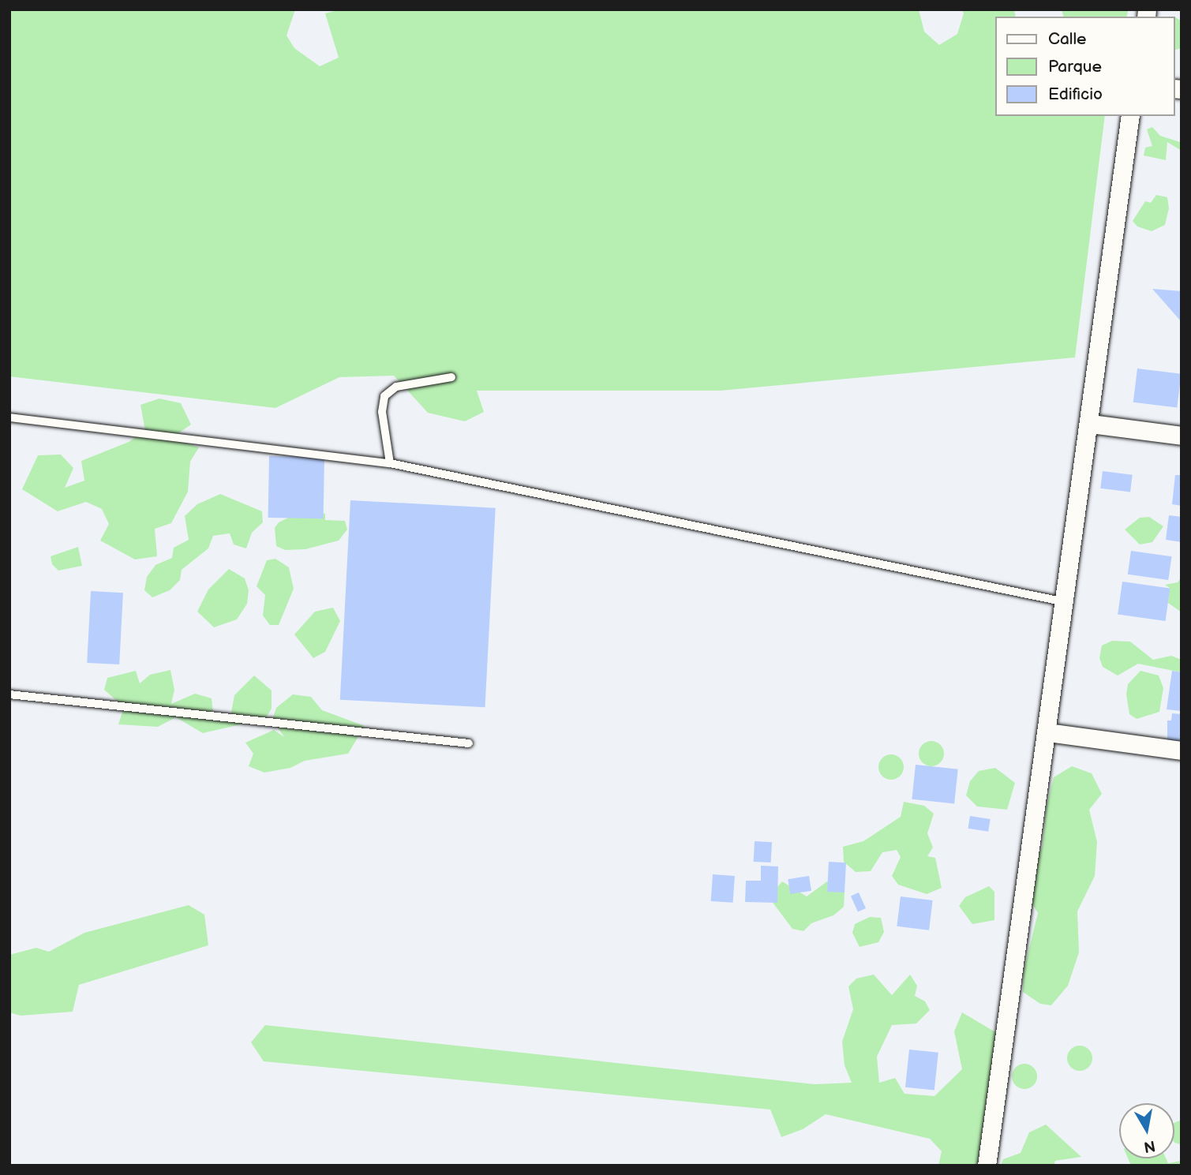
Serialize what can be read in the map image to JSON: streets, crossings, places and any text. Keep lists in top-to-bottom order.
{
  "legend": ["Calle", "Parque", "Edificio"],
  "north": "bottom"
}
